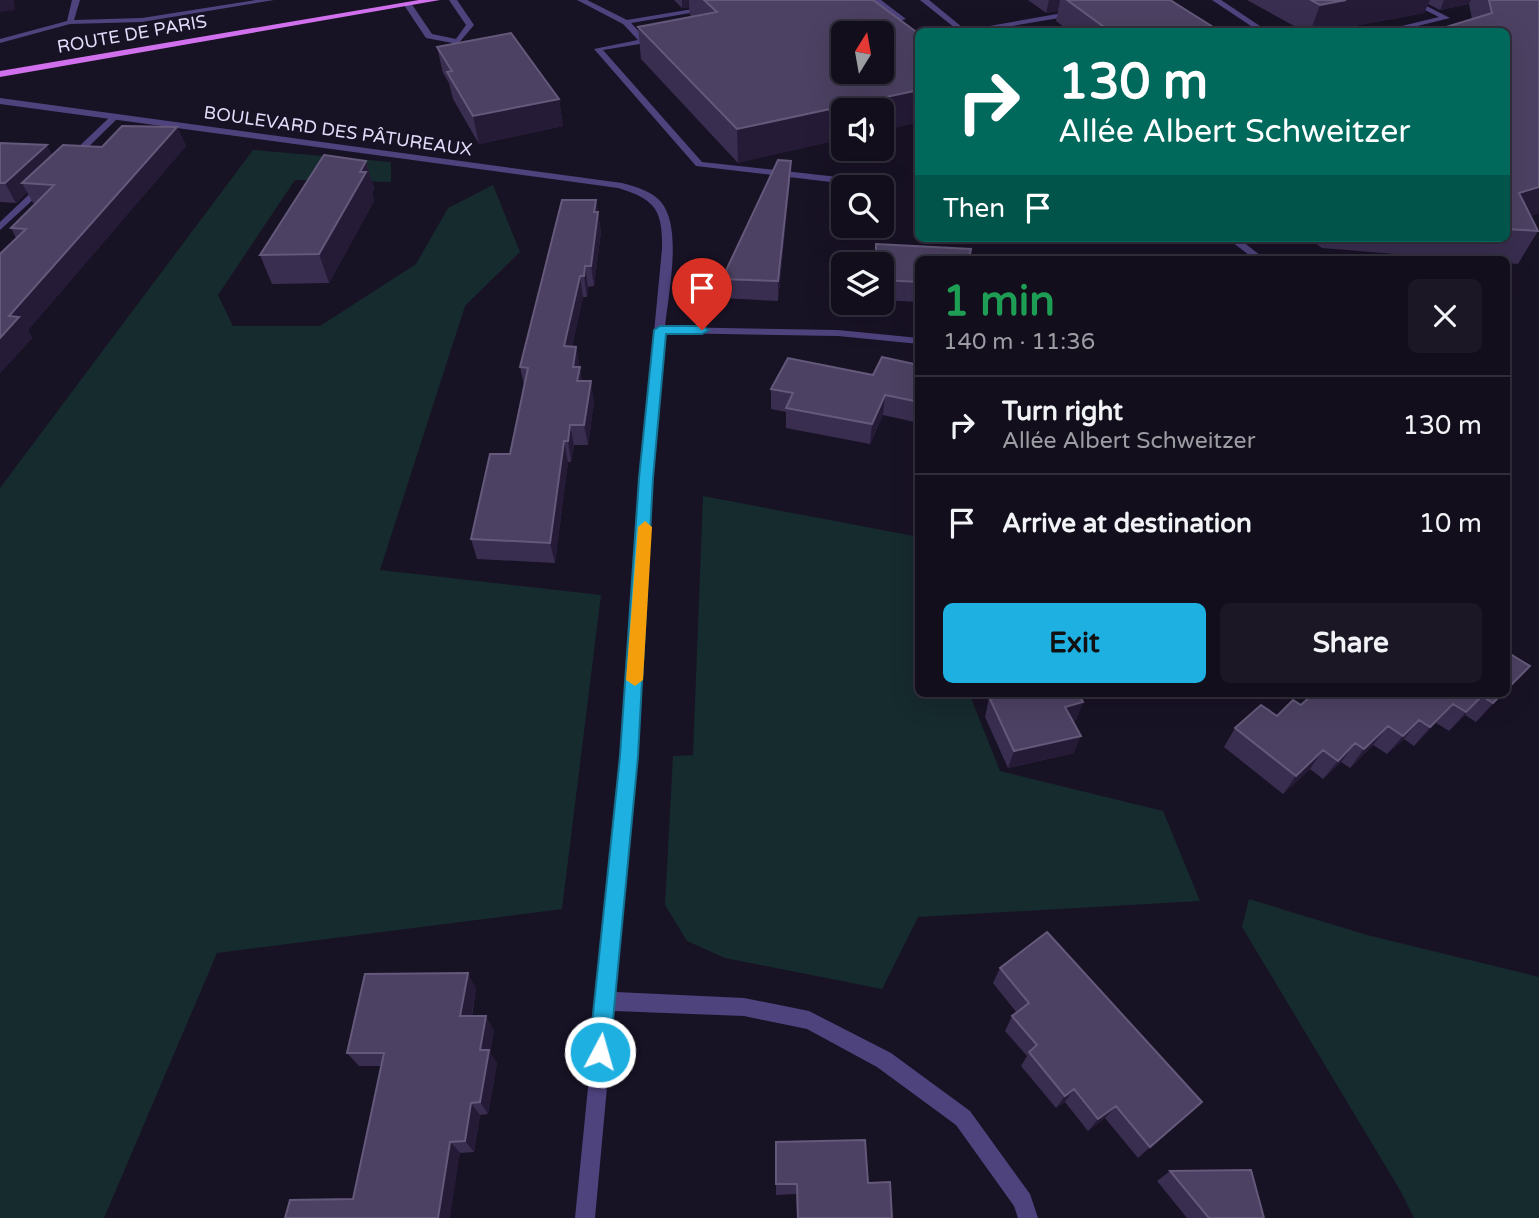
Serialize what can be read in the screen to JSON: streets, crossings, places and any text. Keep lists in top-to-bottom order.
{
  "streets": {
    "main road": ["ROUTE DE PARIS"],
    "street": ["BOULEVARD DES PÂTUREAUX"]
  },
  "north": "top",
  "page": {
    "turn": ["130 m", "Allée Albert Schweitzer"],
    "then": "Then",
    "heading": ["1 min", "140 m · 11:36"],
    "list": [
      {
        "name": "Turn right",
        "note": "Allée Albert Schweitzer",
        "value": "130 m"
      },
      {
        "name": "Arrive at destination",
        "value": "10 m"
      }
    ],
    "buttons": ["Exit", "Share"]
  }
}
